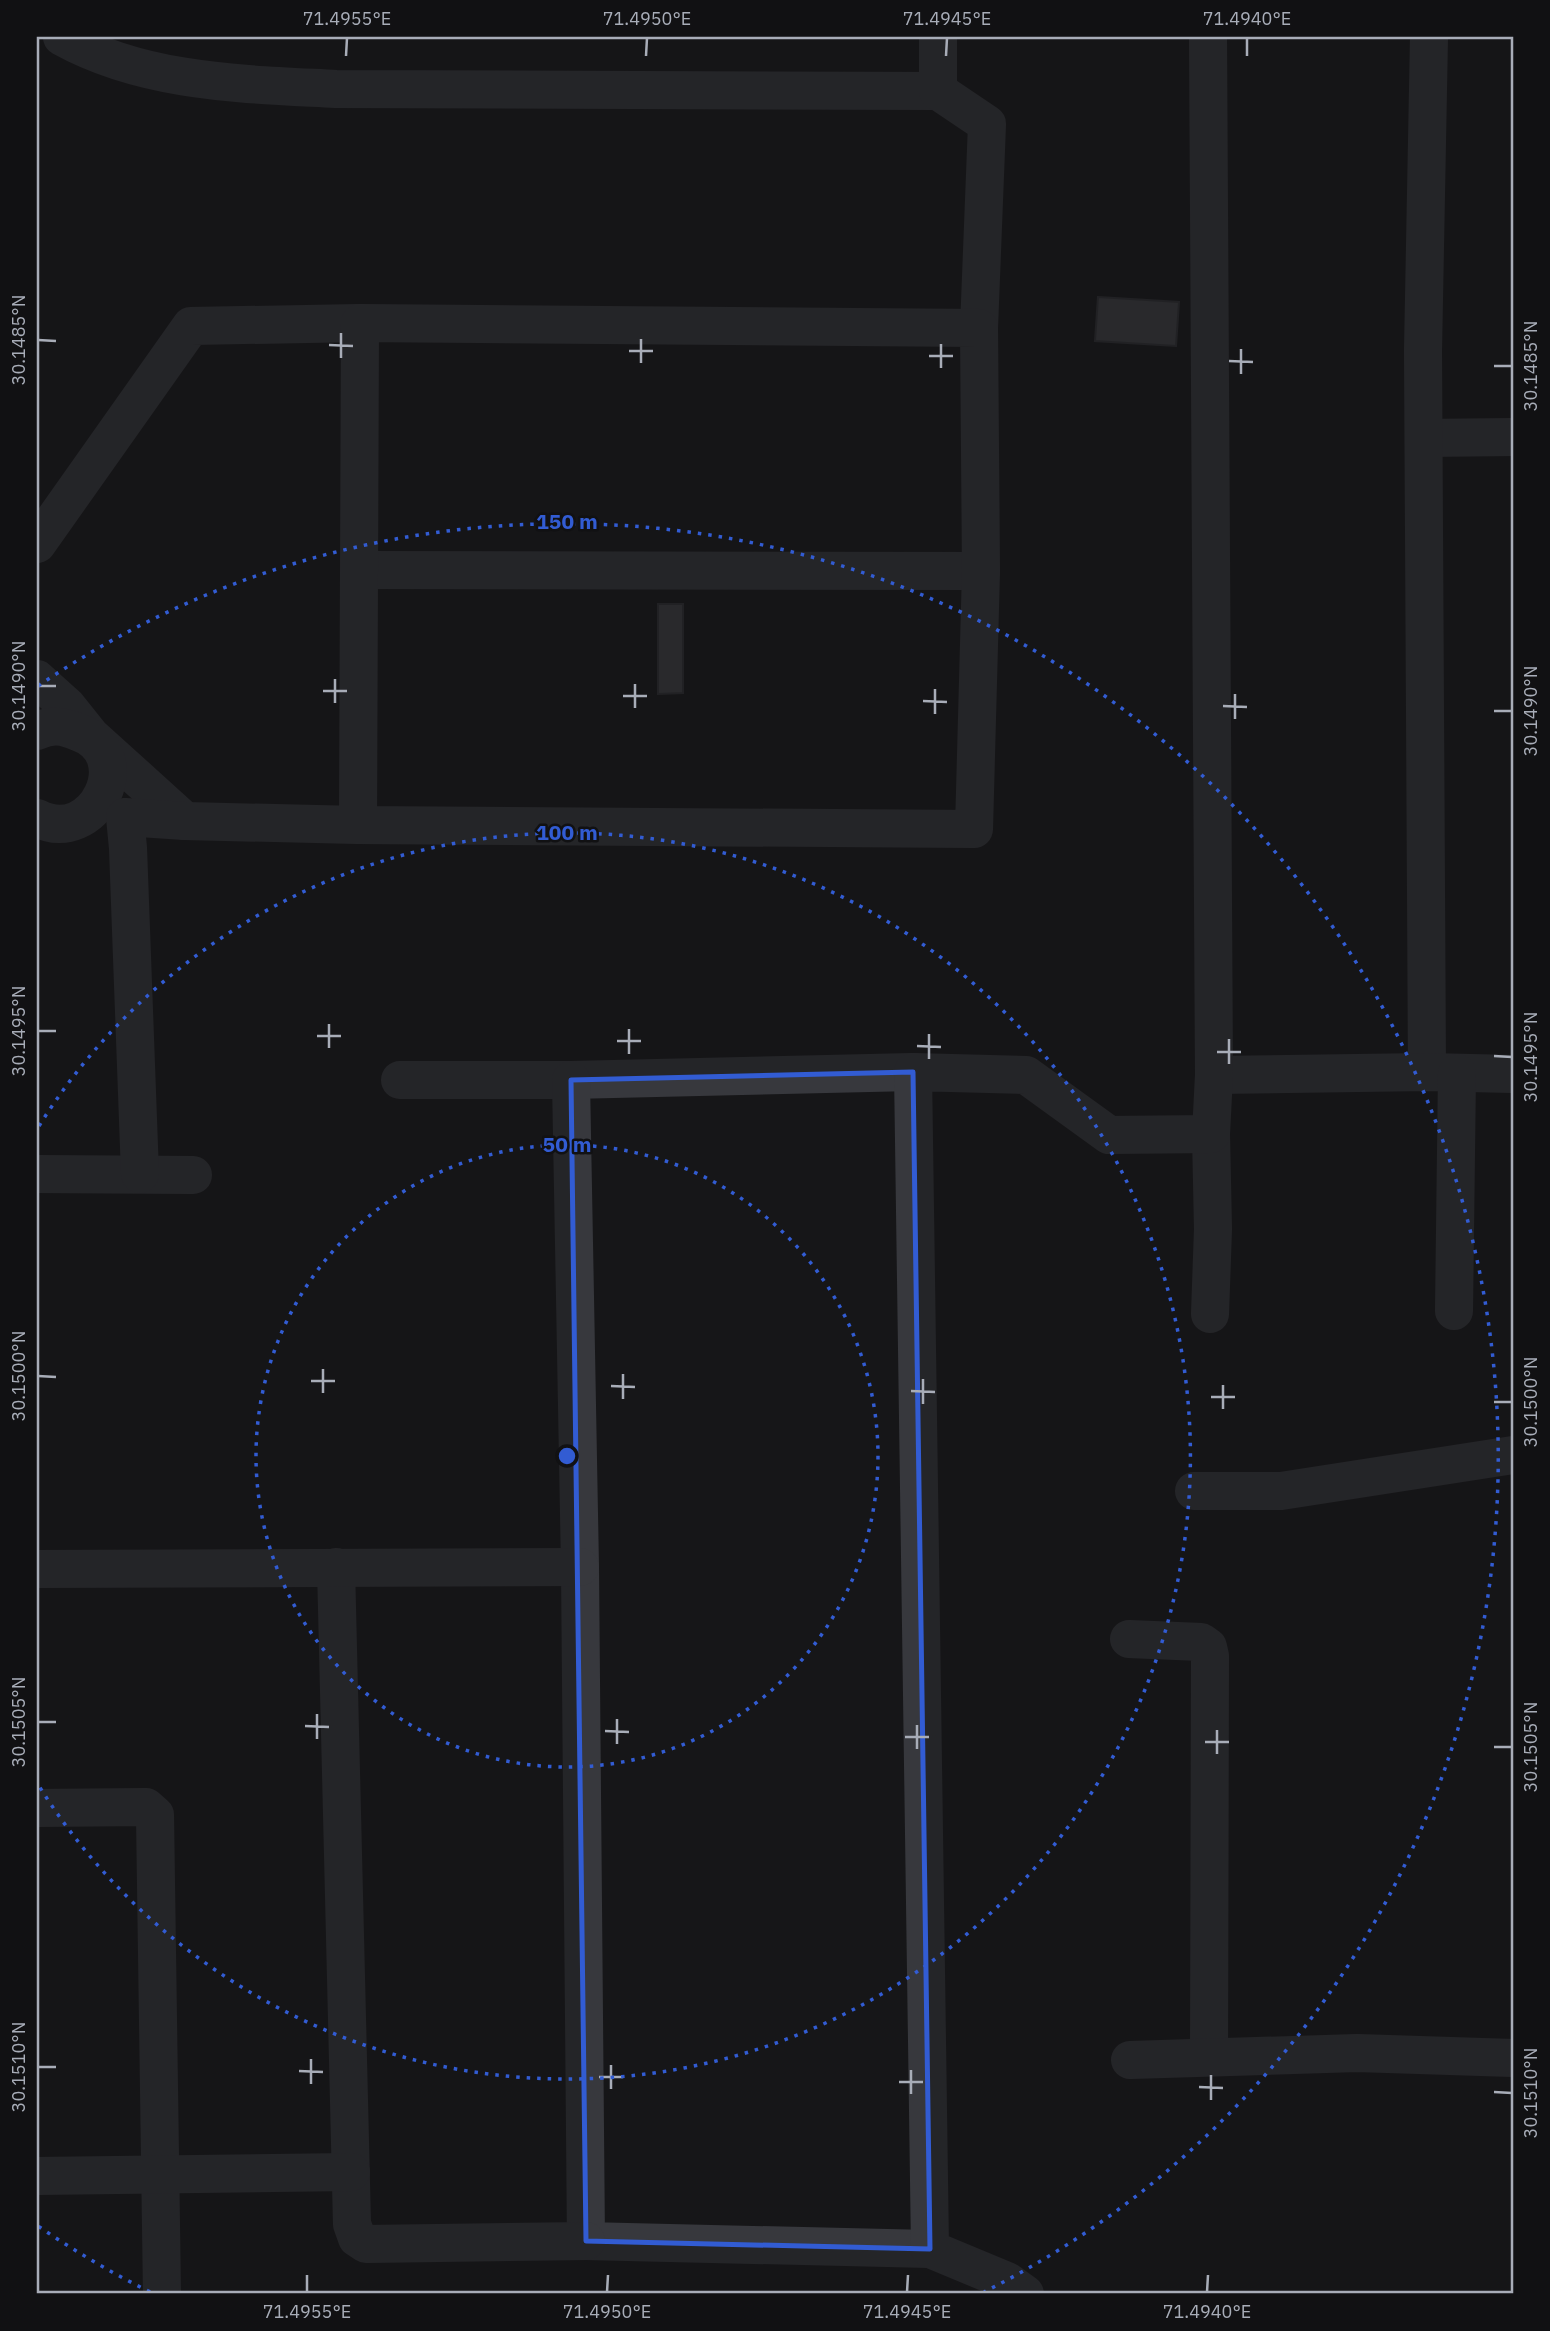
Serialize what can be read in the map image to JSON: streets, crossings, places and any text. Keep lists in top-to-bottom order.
{
  "coordinates": [
    "71.4955°E",
    "71.4950°E",
    "71.4945°E",
    "71.4940°E",
    "30.1485°N",
    "30.1490°N",
    "30.1495°N",
    "30.1500°N",
    "30.1505°N",
    "30.1510°N"
  ],
  "rings": ["150 m", "100 m", "50 m"]
}
